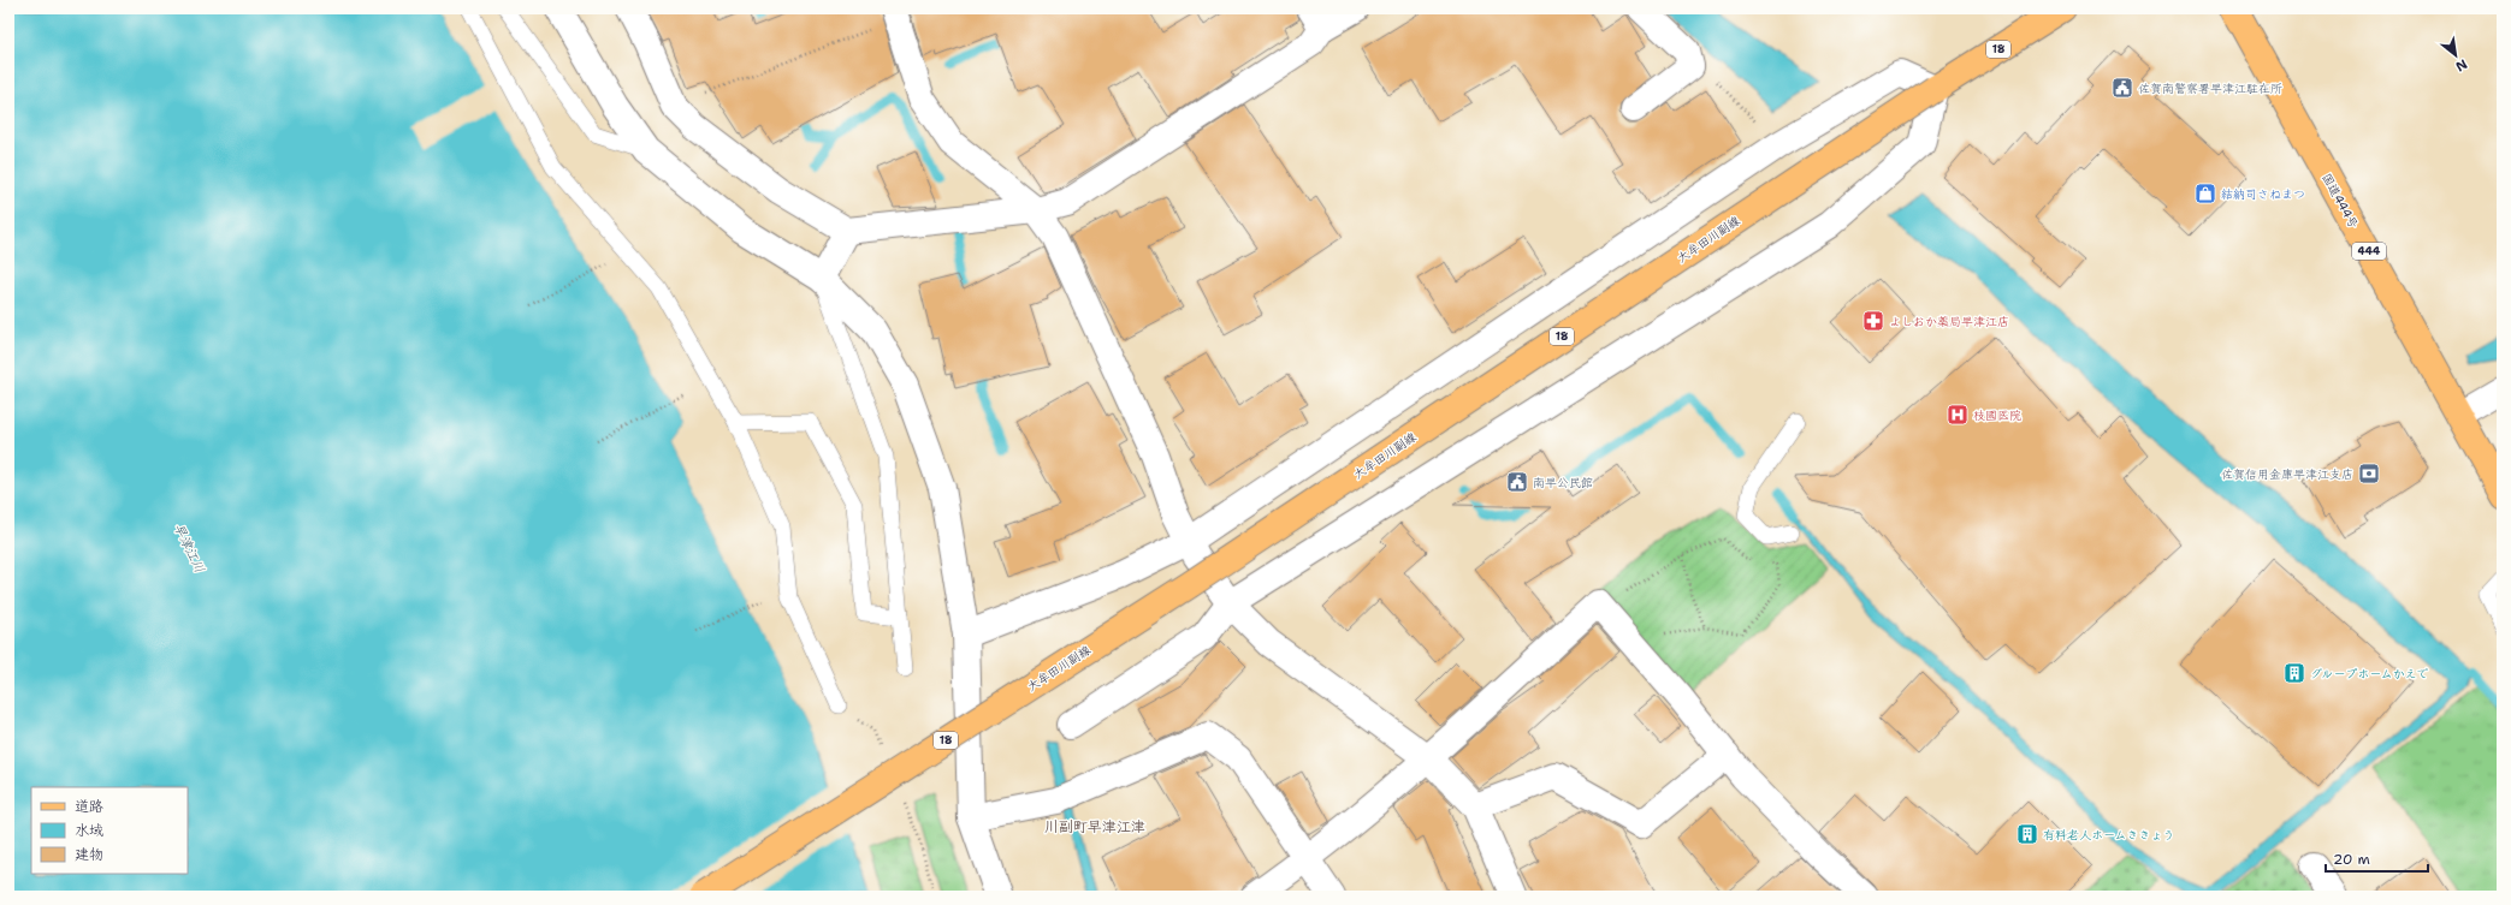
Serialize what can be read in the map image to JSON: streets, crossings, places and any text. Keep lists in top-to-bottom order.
{
  "streets": {
    "main road": [
      "18",
      "国道444号",
      "大牟田川副線",
      "444"
    ]
  },
  "districts": ["川副町早津江津"],
  "water": ["早津江川"],
  "places": {
    "public building": ["佐賀南警察署早津江駐在所", "南早公民館"],
    "shop": ["結納司さねまつ"],
    "pharmacy": ["よしおか薬局早津江店"],
    "hospital": ["枝國医院"],
    "bank": ["佐賀信用金庫早津江支店"],
    "building": ["グループホームかえで", "有料老人ホームききょう"]
  },
  "legend": ["道路", "水域", "建物"],
  "scale_bar": "20 m",
  "north": "bottom right"
}
